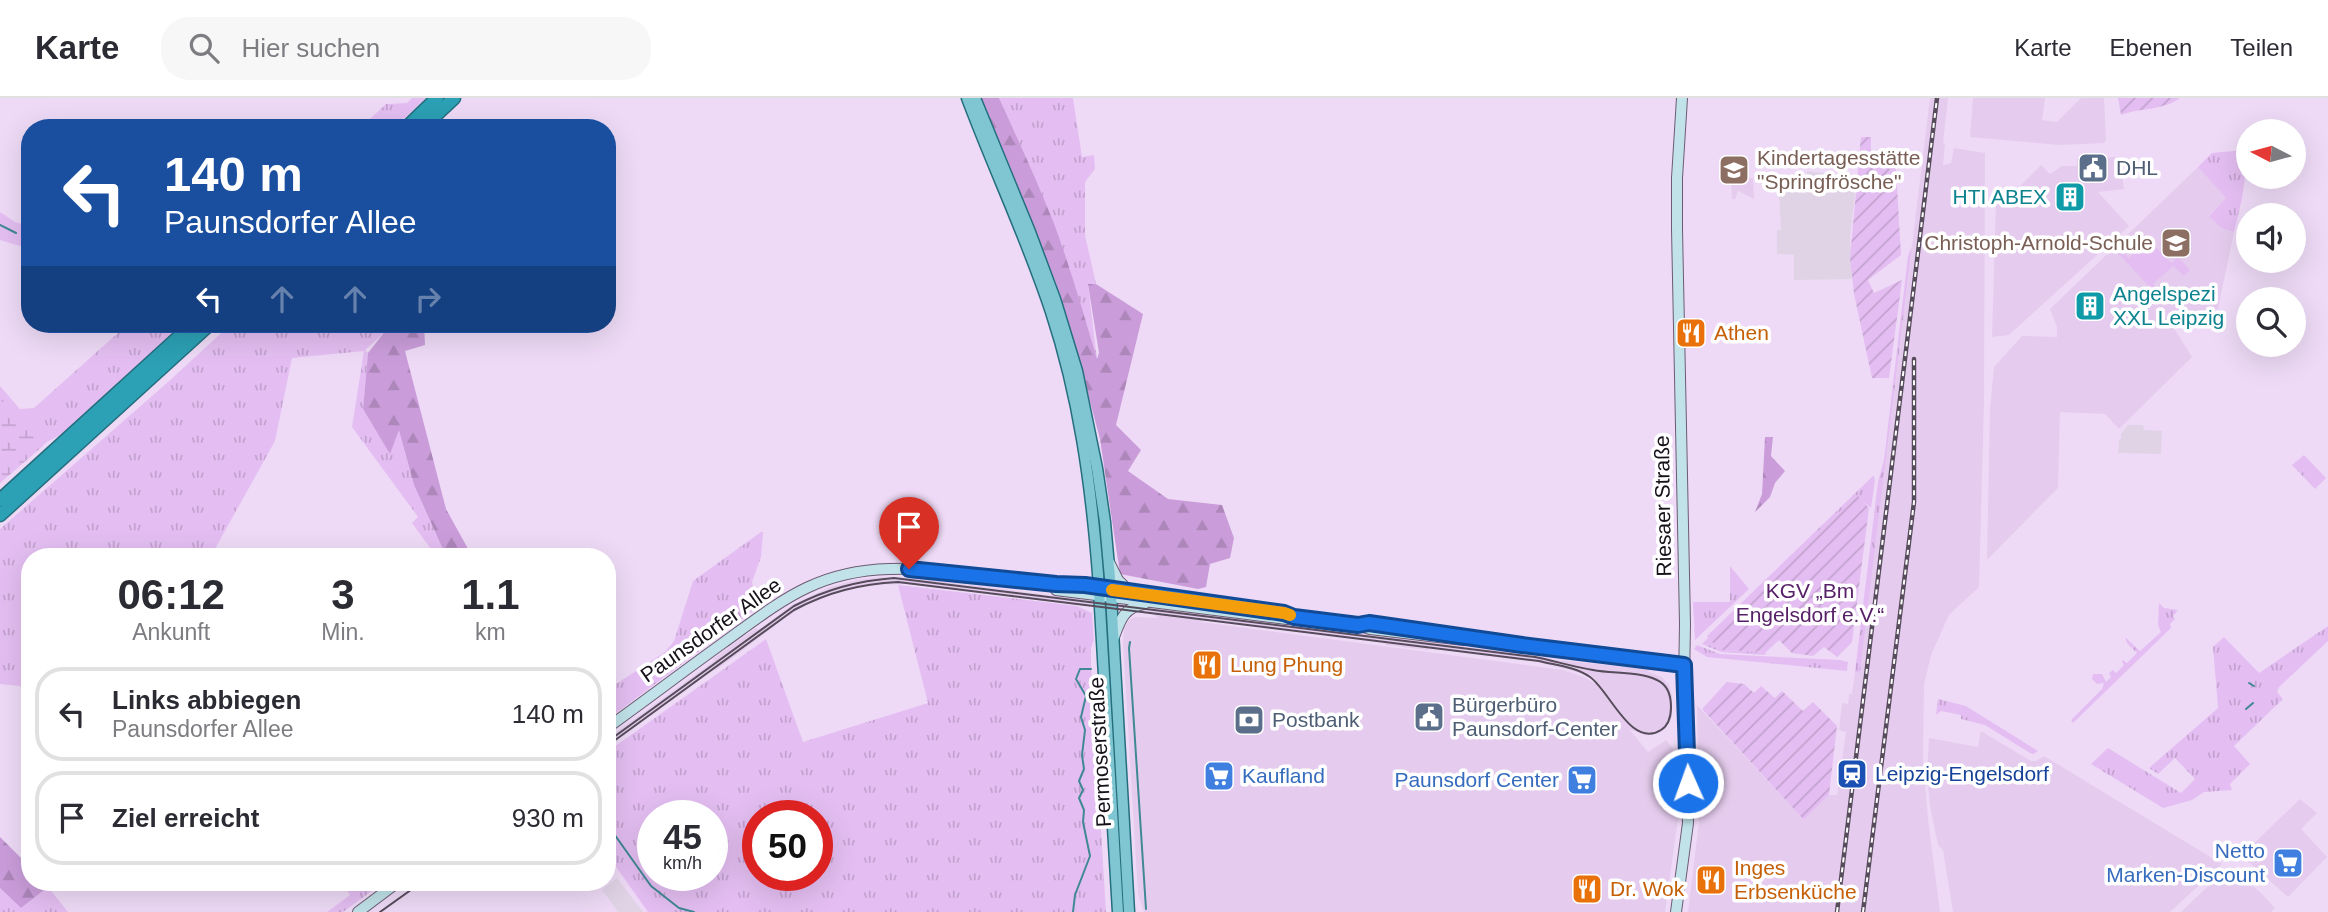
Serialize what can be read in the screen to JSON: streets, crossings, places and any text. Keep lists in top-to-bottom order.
{
  "streets": {
    "main road": ["Riesaer Straße", "Paunsdorfer Allee", "Permoserstraße"]
  },
  "crossings": [
    ["Riesaer Straße", "Paunsdorfer Allee"],
    ["Paunsdorfer Allee", "Permoserstraße"]
  ],
  "parks": ["KGV „Bm Engelsdorf e.V.“"],
  "places": {
    "public building": ["DHL", "Bürgerbüro Paunsdorf-Center"],
    "school or university": ["Kindertagesstätte \"Springfrösche\"", "Christoph-Arnold-Schule"],
    "building": ["HTI ABEX", "Angelspezi XXL Leipzig"],
    "restaurant": [
      "Athen",
      "Lung Phung",
      "Inges Erbsenküche",
      "Dr. Wok"
    ],
    "bank": ["Postbank"],
    "station": ["Leipzig-Engelsdorf"],
    "supermarket": ["Kaufland", "Paunsdorf Center", "Netto Marken-Discount"]
  },
  "north": "left",
  "page": {
    "header": "Karte",
    "search": "Hier suchen",
    "nav": ["Karte", "Ebenen", "Teilen"],
    "turn": ["140 m", "Paunsdorfer Allee"],
    "eta": [
      "06:12",
      "Ankunft",
      "3",
      "Min.",
      "1.1",
      "km"
    ],
    "list": [
      {
        "name": "Links abbiegen",
        "note": "Paunsdorfer Allee",
        "value": "140 m"
      },
      {
        "name": "Ziel erreicht",
        "value": "930 m"
      }
    ],
    "speed": "45 km/h",
    "limit": "50"
  }
}
